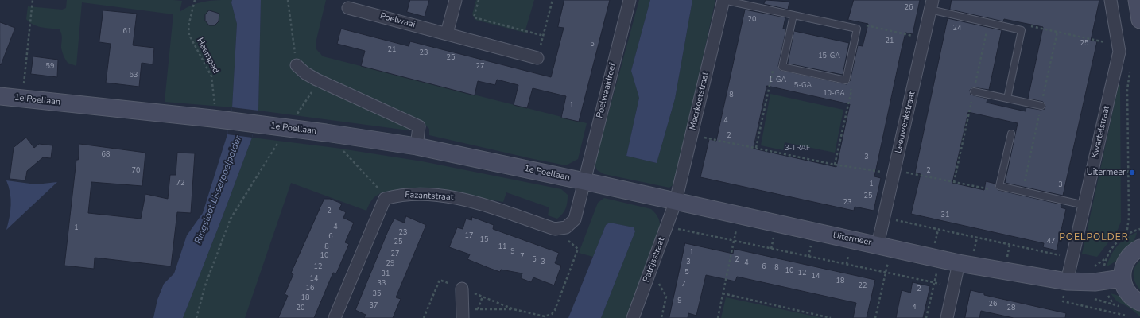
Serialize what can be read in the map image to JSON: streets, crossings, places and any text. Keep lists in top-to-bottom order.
{
  "streets": {
    "street": [
      "Poelwaai",
      "Poelwaaidreef",
      "1e Poellaan",
      "Meerkoetstraat",
      "Leeuwerikstraat",
      "Kwartelstraat",
      "Fazantstraat",
      "Uitermeer",
      "Patrijsstraat"
    ],
    "path": ["Heempad"]
  },
  "crossings": [
    ["Heempad", "1e Poellaan"],
    ["Poelwaaidreef", "1e Poellaan"],
    ["Poelwaaidreef", "Uitermeer"],
    ["1e Poellaan", "Uitermeer"],
    ["Meerkoetstraat", "Uitermeer"],
    ["Meerkoetstraat", "Patrijsstraat"],
    ["Leeuwerikstraat", "Uitermeer"],
    ["Kwartelstraat", "Uitermeer"],
    ["Uitermeer", "Patrijsstraat"]
  ],
  "districts": ["POELPOLDER"],
  "water": ["Ringsloot Lisserpoelpolder"],
  "places": ["Uitermeer"],
  "house_numbers": [
    "26",
    "20",
    "24",
    "61",
    "21",
    "25",
    "5",
    "21",
    "23",
    "15-GA",
    "25",
    "59",
    "27",
    "63",
    "1-GA",
    "5-GA",
    "10-GA",
    "8",
    "1",
    "4",
    "2",
    "3-TRAF",
    "68",
    "3",
    "70",
    "2",
    "72",
    "1",
    "3",
    "25",
    "23",
    "2",
    "31",
    "4",
    "1",
    "23",
    "17",
    "6",
    "15",
    "47",
    "25",
    "8",
    "11",
    "9",
    "1",
    "27",
    "10",
    "7",
    "5",
    "2",
    "3",
    "3",
    "4",
    "29",
    "12",
    "6",
    "8",
    "10",
    "5",
    "12",
    "31",
    "14",
    "14",
    "18",
    "33",
    "7",
    "22",
    "16",
    "2",
    "35",
    "18",
    "9",
    "26",
    "37",
    "4",
    "20",
    "28"
  ]
}
